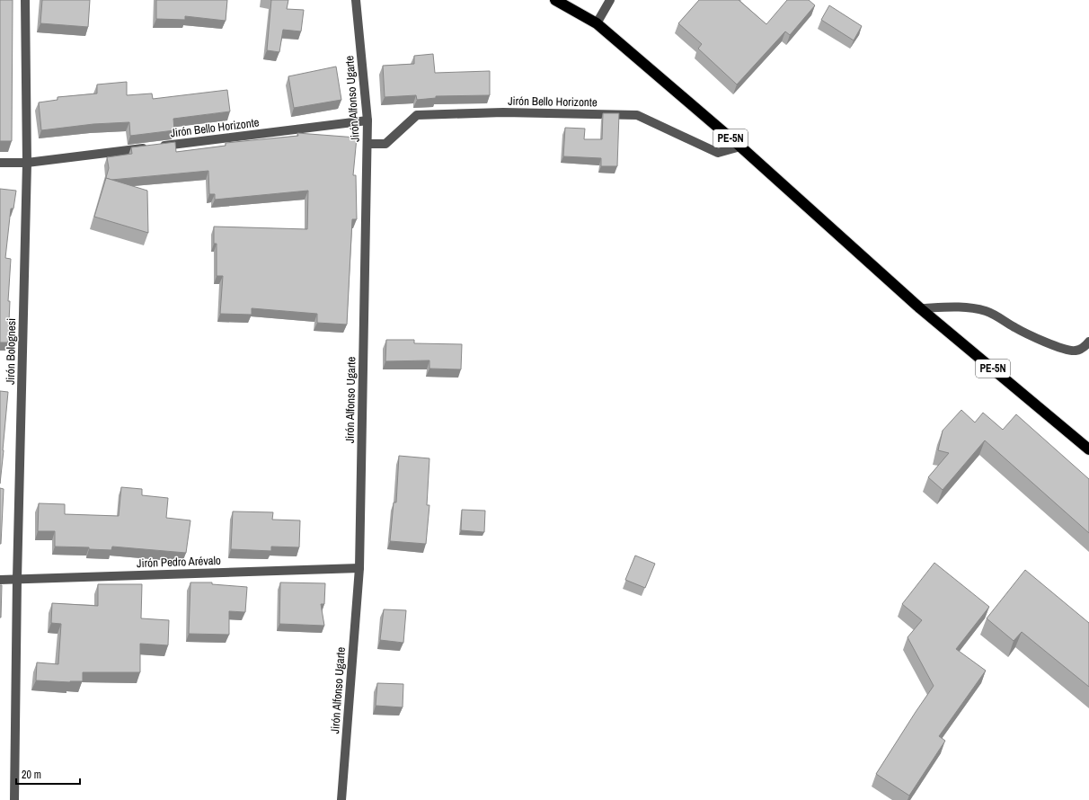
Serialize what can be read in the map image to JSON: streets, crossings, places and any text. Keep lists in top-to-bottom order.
{
  "streets": {
    "highway": ["PE-5N"],
    "street": [
      "Jirón Alfonso Ugarte",
      "Jirón Bello Horizonte",
      "Jirón Bolognesi",
      "Jirón Pedro Arévalo"
    ]
  },
  "crossings": [
    ["Jirón Alfonso Ugarte", "Jirón Bello Horizonte"],
    ["Jirón Alfonso Ugarte", "Jirón Pedro Arévalo"],
    ["Jirón Bello Horizonte", "PE-5N"],
    ["Jirón Bello Horizonte", "Jirón Bolognesi"],
    ["Jirón Bolognesi", "Jirón Pedro Arévalo"]
  ],
  "scale_bar": "20 m"
}
